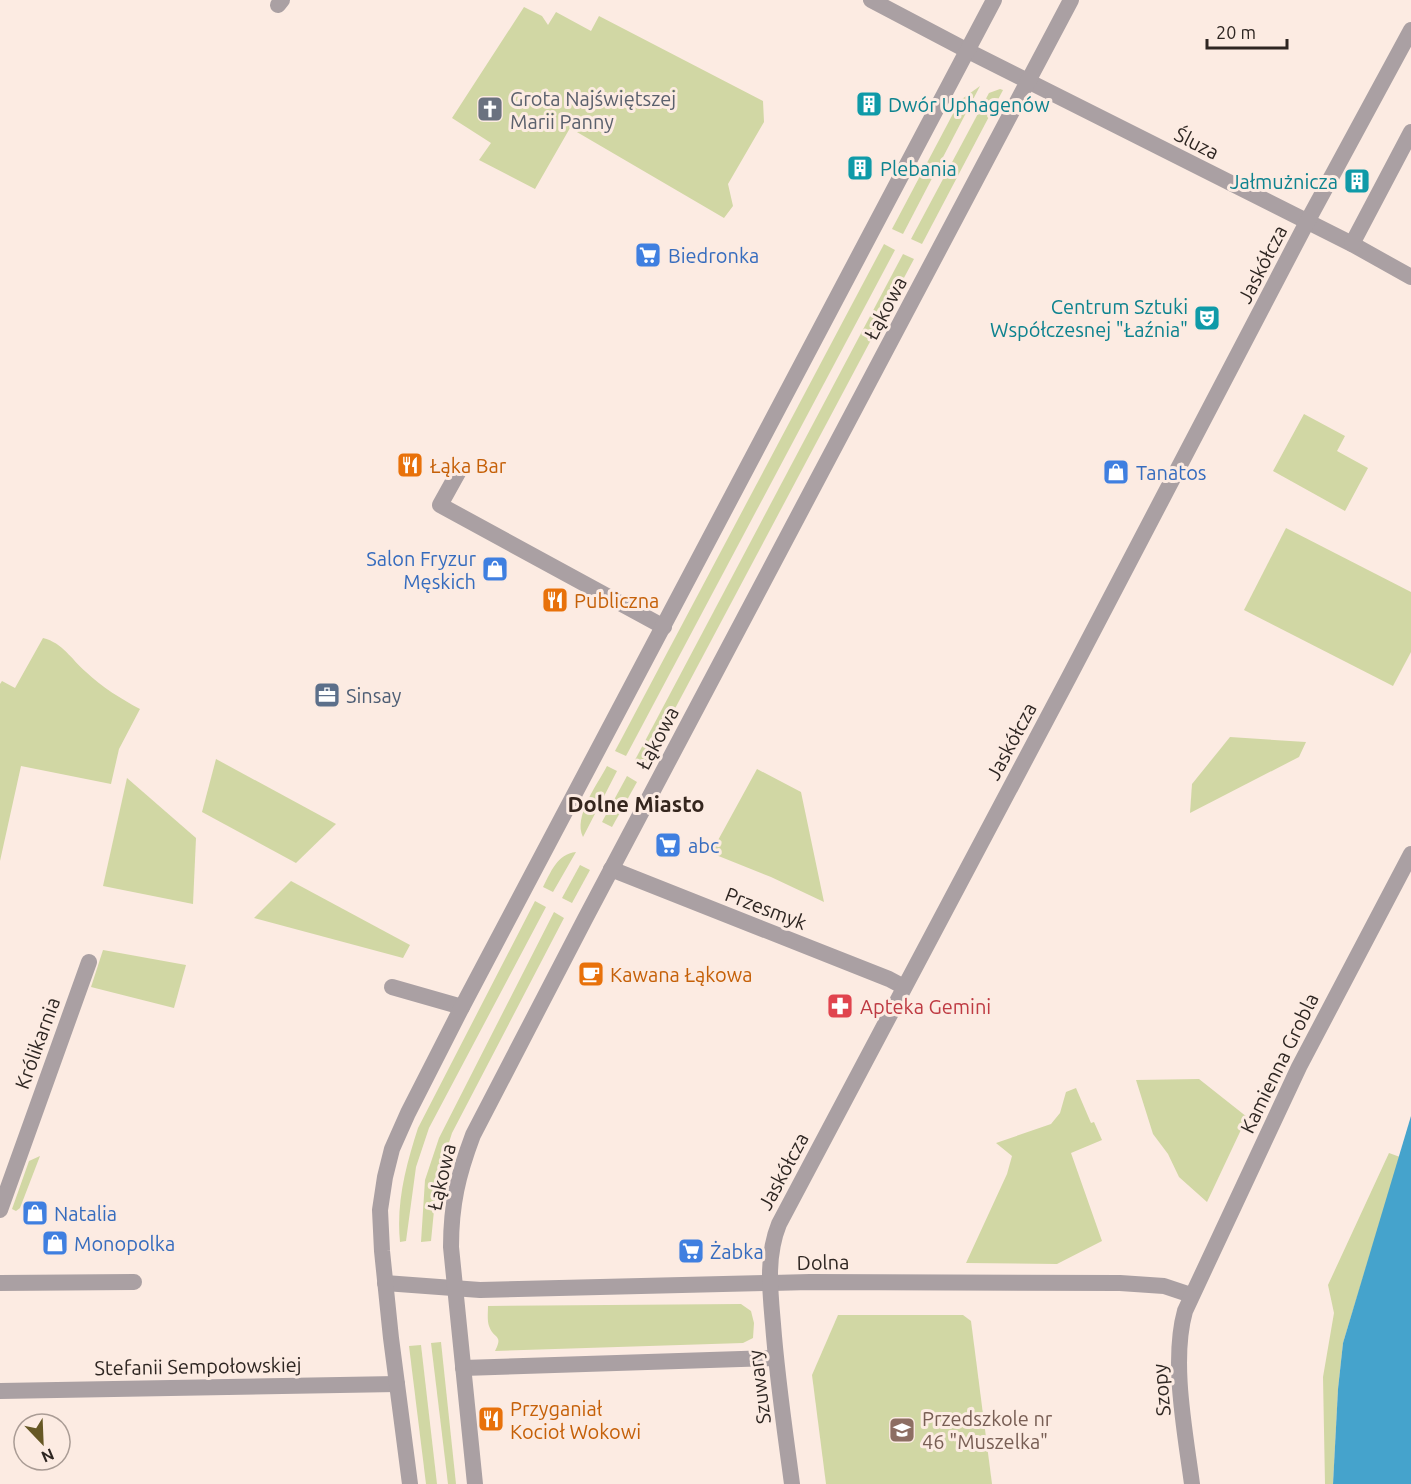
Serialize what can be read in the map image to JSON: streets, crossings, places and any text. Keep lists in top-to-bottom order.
{
  "streets": {
    "street": [
      "Śluza",
      "Jaskółcza",
      "Łąkowa",
      "Przesmyk",
      "Królikarnia",
      "Kamienna Grobla",
      "Dolna",
      "Stefanii Sempołowskiej",
      "Szuwary",
      "Szopy"
    ]
  },
  "crossings": [
    ["Śluza", "Jaskółcza"],
    ["Śluza", "Łąkowa"],
    ["Jaskółcza", "Przesmyk"],
    ["Jaskółcza", "Dolna"],
    ["Jaskółcza", "Szuwary"],
    ["Łąkowa", "Przesmyk"],
    ["Łąkowa", "Dolna"],
    ["Kamienna Grobla", "Dolna"],
    ["Kamienna Grobla", "Szopy"],
    ["Dolna", "Szuwary"],
    ["Dolna", "Szopy"]
  ],
  "districts": ["Dolne Miasto"],
  "places": {
    "building": ["Dwór Uphagenów", "Plebania", "Jałmużnicza"],
    "church": ["Grota Najświętszej Marii Panny"],
    "supermarket": ["Biedronka", "abc", "Żabka"],
    "theatre": ["Centrum Sztuki Współczesnej \"Łaźnia\""],
    "restaurant": ["Łąka Bar", "Publiczna", "Przyganiał Kocioł Wokowi"],
    "shop": [
      "Tanatos",
      "Salon Fryzur Męskich",
      "Natalia",
      "Monopolka"
    ],
    "office": ["Sinsay"],
    "cafe": ["Kawana Łąkowa"],
    "pharmacy": ["Apteka Gemini"],
    "school or university": ["Przedszkole nr 46 \"Muszelka\""]
  },
  "scale_bar": "20 m",
  "north": "bottom right"
}
